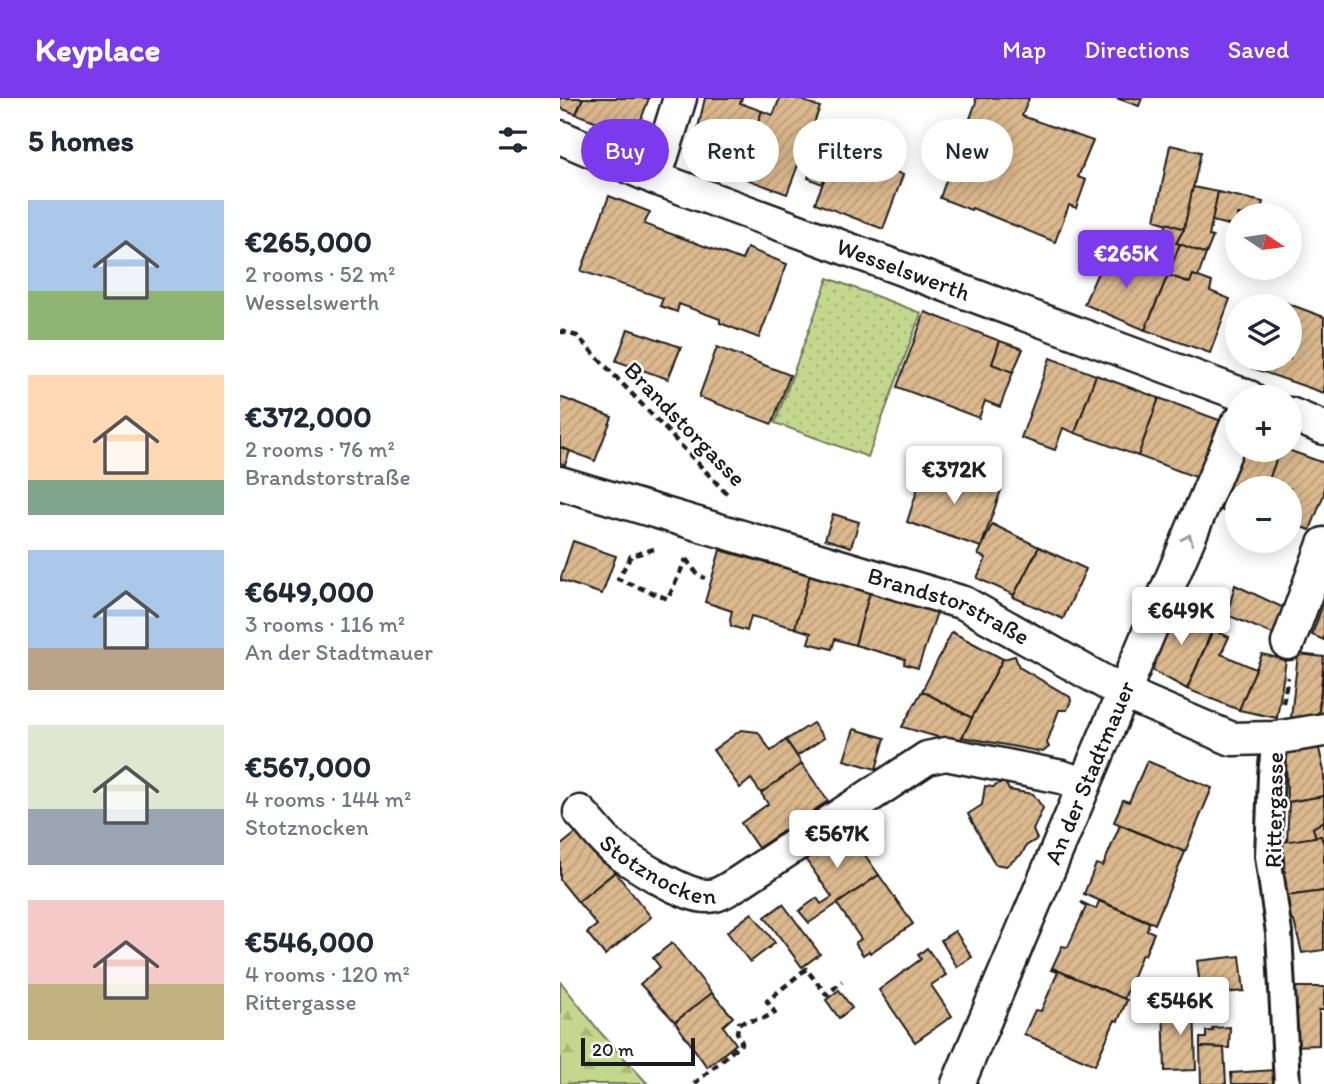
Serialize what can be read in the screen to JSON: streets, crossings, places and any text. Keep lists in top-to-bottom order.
{
  "streets": {
    "street": [
      "Wesselswerth",
      "Brandstorstraße",
      "An der Stadtmauer",
      "Rittergasse",
      "Stotznocken"
    ],
    "path": ["Brandstorgasse"]
  },
  "crossings": [
    ["Brandstorstraße", "An der Stadtmauer"],
    ["Brandstorstraße", "Rittergasse"],
    ["An der Stadtmauer", "Stotznocken"]
  ],
  "scale_bar": "20 m",
  "north": "right",
  "page": {
    "header": "Keyplace",
    "nav": ["Map", "Directions", "Saved"],
    "heading": "5 homes",
    "chip": [
      "Buy",
      "Rent",
      "Filters",
      "New"
    ],
    "list": [
      {
        "name": "€265,000",
        "note": "2 rooms · 52 m² · Wesselswerth"
      },
      {
        "name": "€372,000",
        "note": "2 rooms · 76 m² · Brandstorstraße"
      },
      {
        "name": "€649,000",
        "note": "3 rooms · 116 m² · An der Stadtmauer"
      },
      {
        "name": "€567,000",
        "note": "4 rooms · 144 m² · Stotznocken"
      },
      {
        "name": "€546,000",
        "note": "4 rooms · 120 m² · Rittergasse"
      }
    ],
    "map_buttons": ["+", "−"],
    "price": [
      "€265K",
      "€372K",
      "€649K",
      "€567K",
      "€546K"
    ],
    "scale": "20 m"
  }
}
